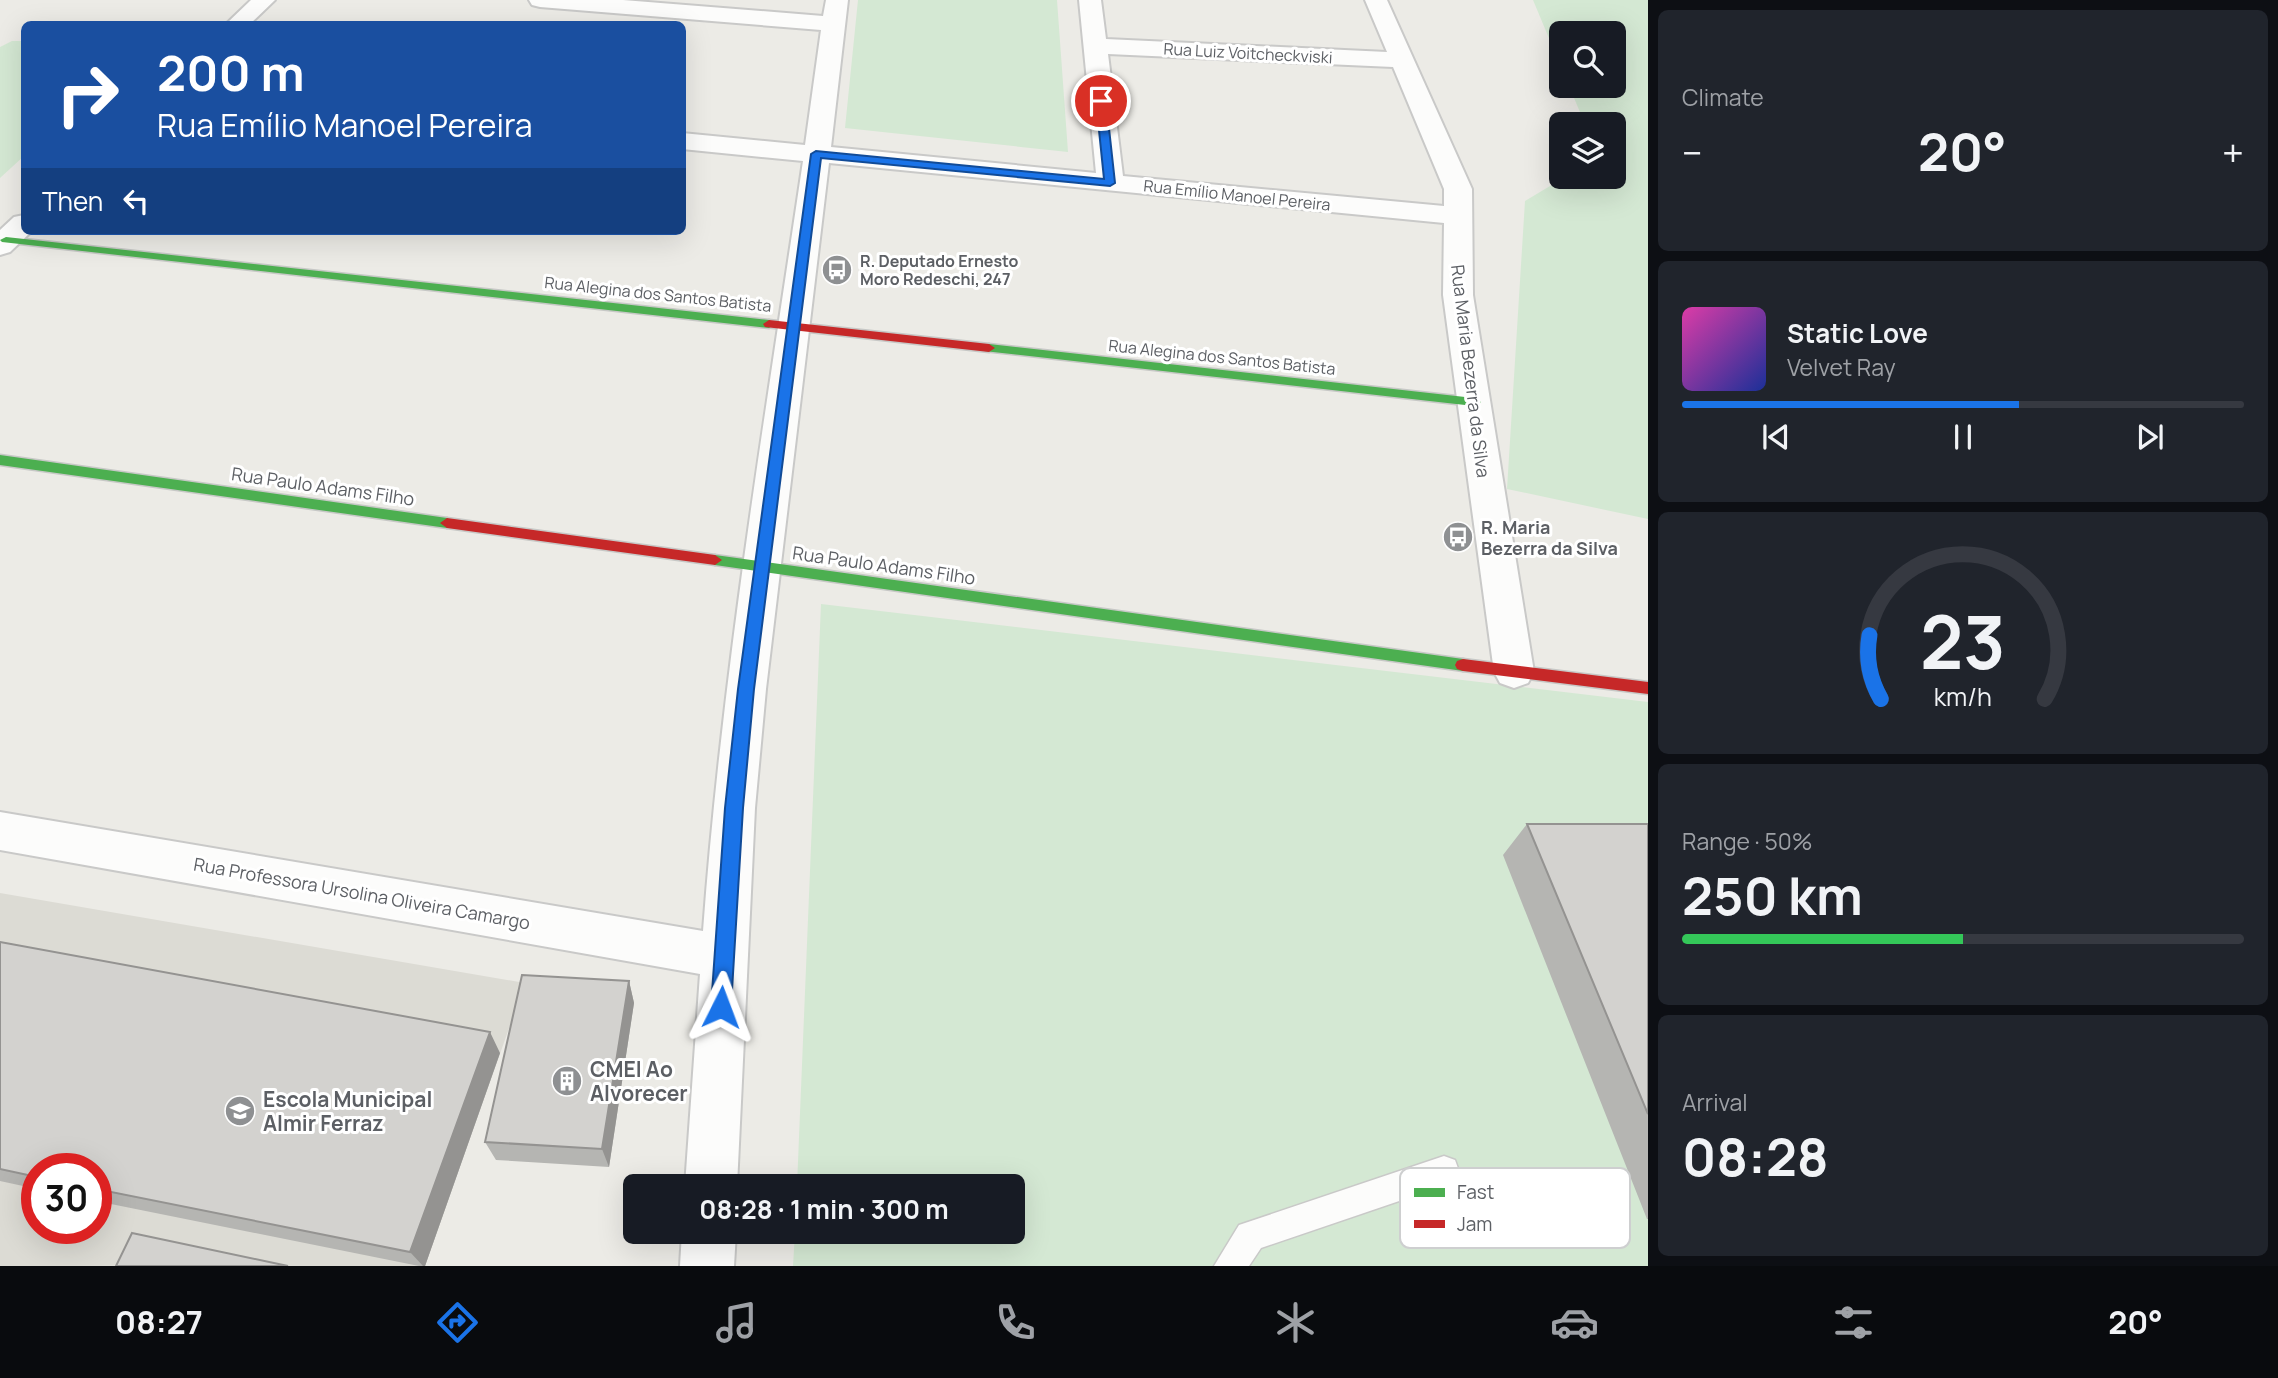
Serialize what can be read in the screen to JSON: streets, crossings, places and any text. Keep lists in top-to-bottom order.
{
  "streets": {
    "street": [
      "Rua Luiz Voitcheckviski",
      "Rua Emílio Manoel Pereira",
      "Rua Alegina dos Santos Batista",
      "Rua Maria Bezerra da Silva",
      "Rua Paulo Adams Filho",
      "Rua Professora Ursolina Oliveira Camargo"
    ]
  },
  "crossings": [
    ["Rua Luiz Voitcheckviski", "Rua Maria Bezerra da Silva"],
    ["Rua Emílio Manoel Pereira", "Rua Maria Bezerra da Silva"],
    ["Rua Alegina dos Santos Batista", "Rua Maria Bezerra da Silva"],
    ["Rua Maria Bezerra da Silva", "Rua Paulo Adams Filho"]
  ],
  "places": {
    "bus stop": ["R. Deputado Ernesto Moro Redeschi, 247", "R. Maria Bezerra da Silva"],
    "building": ["CMEI Ao Alvorecer"],
    "school or university": ["Escola Municipal Almir Ferraz"]
  },
  "legend": ["Fast", "Jam"],
  "page": {
    "tile": [
      "Climate",
      ["Range · 50%", "250 km"],
      ["Arrival", "08:28"]
    ],
    "turn": ["200 m", "Rua Emílio Manoel Pereira"],
    "heat": ["−", "20°", "+"],
    "then": "Then",
    "song": ["Static Love", "Velvet Ray"],
    "limit": "30",
    "trip": "08:28 · 1 min · 300 m",
    "tabs": ["08:27", "20°"],
    "gauge": ["23", "km/h"]
  }
}
